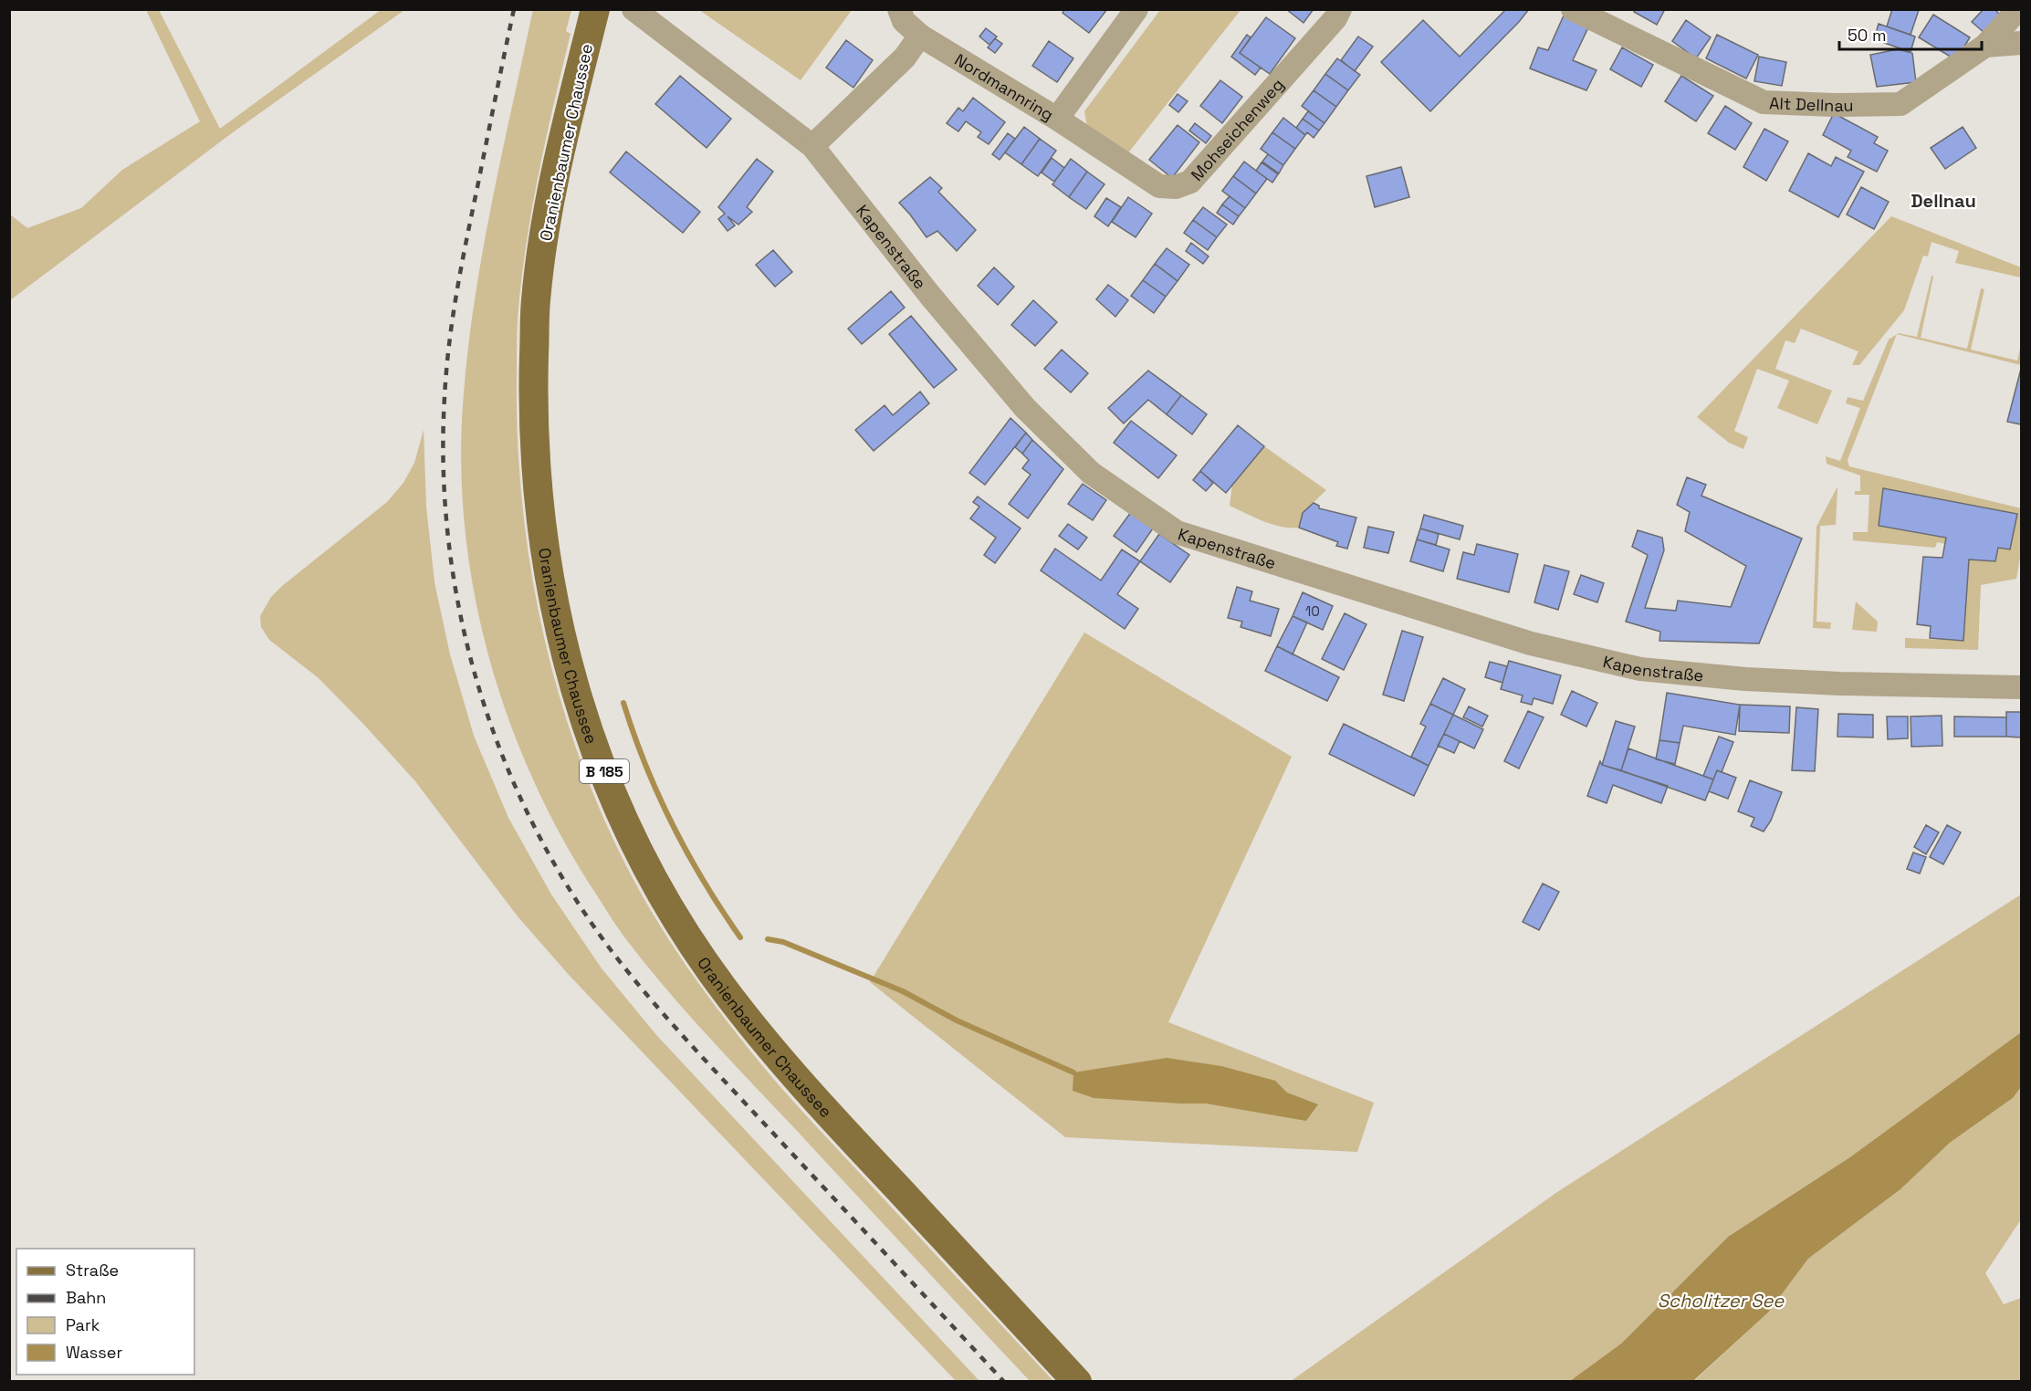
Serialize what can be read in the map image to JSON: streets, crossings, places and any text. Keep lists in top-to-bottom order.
{
  "streets": {
    "main road": ["Oranienbaumer Chaussee", "B 185"],
    "street": [
      "Nordmannring",
      "Alt Dellnau",
      "Mohseichenweg",
      "Kapenstraße"
    ]
  },
  "crossings": [
    ["Nordmannring", "Mohseichenweg"]
  ],
  "districts": ["Dellnau"],
  "water": ["Scholitzer See"],
  "house_numbers": ["10"],
  "legend": [
    "Straße",
    "Bahn",
    "Park",
    "Wasser"
  ],
  "scale_bar": "50 m"
}
